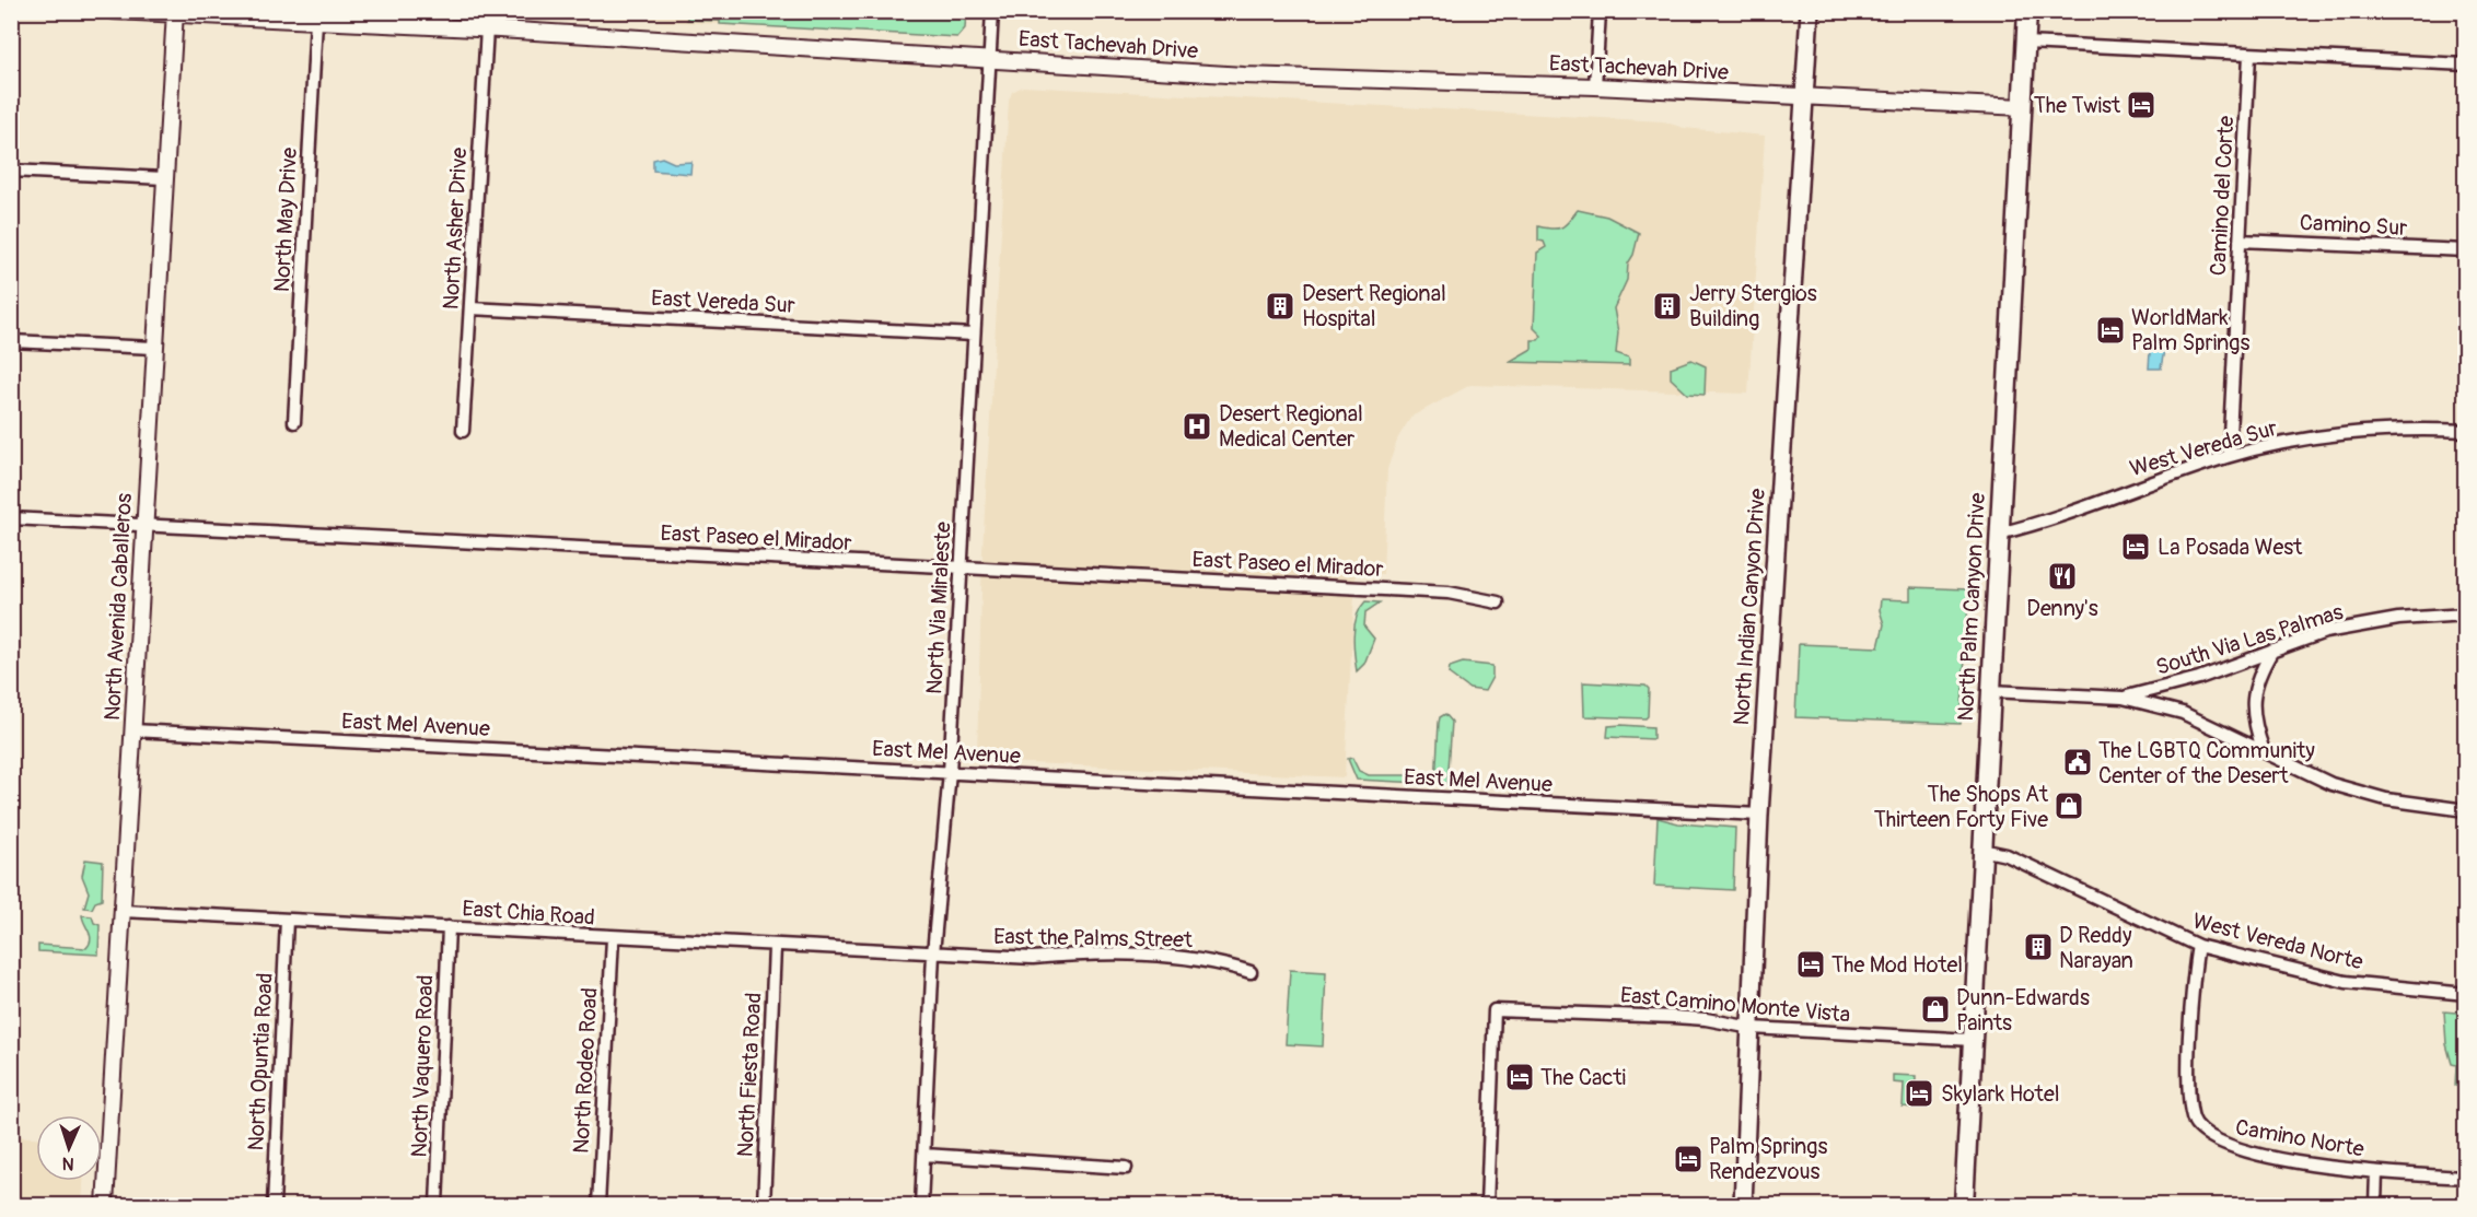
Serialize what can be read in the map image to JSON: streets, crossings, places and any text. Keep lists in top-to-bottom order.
{
  "streets": {
    "main road": ["North Indian Canyon Drive", "North Palm Canyon Drive"],
    "street": [
      "East Tachevah Drive",
      "Camino del Corte",
      "North May Drive",
      "Camino Sur",
      "North Asher Drive",
      "East Vereda Sur",
      "West Vereda Sur",
      "East Paseo el Mirador",
      "North Avenida Caballeros",
      "North Via Miraleste",
      "South Via Las Palmas",
      "East Mel Avenue",
      "East Chia Road",
      "East the Palms Street",
      "West Vereda Norte",
      "East Camino Monte Vista",
      "North Opuntia Road",
      "North Vaquero Road",
      "North Rodeo Road",
      "North Fiesta Road",
      "Camino Norte"
    ]
  },
  "crossings": [
    ["East Tachevah Drive", "North May Drive"],
    ["East Tachevah Drive", "North Asher Drive"],
    ["East Tachevah Drive", "North Avenida Caballeros"],
    ["East Tachevah Drive", "North Indian Canyon Drive"],
    ["East Tachevah Drive", "North Palm Canyon Drive"],
    ["East Tachevah Drive", "North Via Miraleste"],
    ["Camino del Corte", "Camino Sur"],
    ["Camino del Corte", "West Vereda Sur"],
    ["North Asher Drive", "East Vereda Sur"],
    ["East Vereda Sur", "North Via Miraleste"],
    ["West Vereda Sur", "North Palm Canyon Drive"],
    ["East Paseo el Mirador", "North Avenida Caballeros"],
    ["East Paseo el Mirador", "North Via Miraleste"],
    ["North Avenida Caballeros", "East Mel Avenue"],
    ["North Avenida Caballeros", "East Chia Road"],
    ["North Indian Canyon Drive", "East Mel Avenue"],
    ["North Indian Canyon Drive", "East Camino Monte Vista"],
    ["North Palm Canyon Drive", "West Vereda Norte"],
    ["North Palm Canyon Drive", "East Camino Monte Vista"],
    ["North Via Miraleste", "East Mel Avenue"],
    ["North Via Miraleste", "East Chia Road"],
    ["North Via Miraleste", "East the Palms Street"],
    ["East Chia Road", "East the Palms Street"],
    ["East Chia Road", "North Opuntia Road"],
    ["East Chia Road", "North Vaquero Road"],
    ["East Chia Road", "North Rodeo Road"],
    ["East Chia Road", "North Fiesta Road"],
    ["West Vereda Norte", "Camino Norte"]
  ],
  "places": {
    "hotel": [
      "The Twist",
      "WorldMark Palm Springs",
      "La Posada West",
      "The Mod Hotel",
      "The Cacti",
      "Skylark Hotel",
      "Palm Springs Rendezvous"
    ],
    "building": ["Desert Regional Hospital", "Jerry Stergios Building", "D Reddy Narayan"],
    "hospital": ["Desert Regional Medical Center"],
    "restaurant": ["Denny's"],
    "public building": ["The LGBTQ Community Center of the Desert"],
    "shop": ["The Shops At Thirteen Forty Five", "Dunn-Edwards Paints"]
  },
  "north": "bottom"
}
